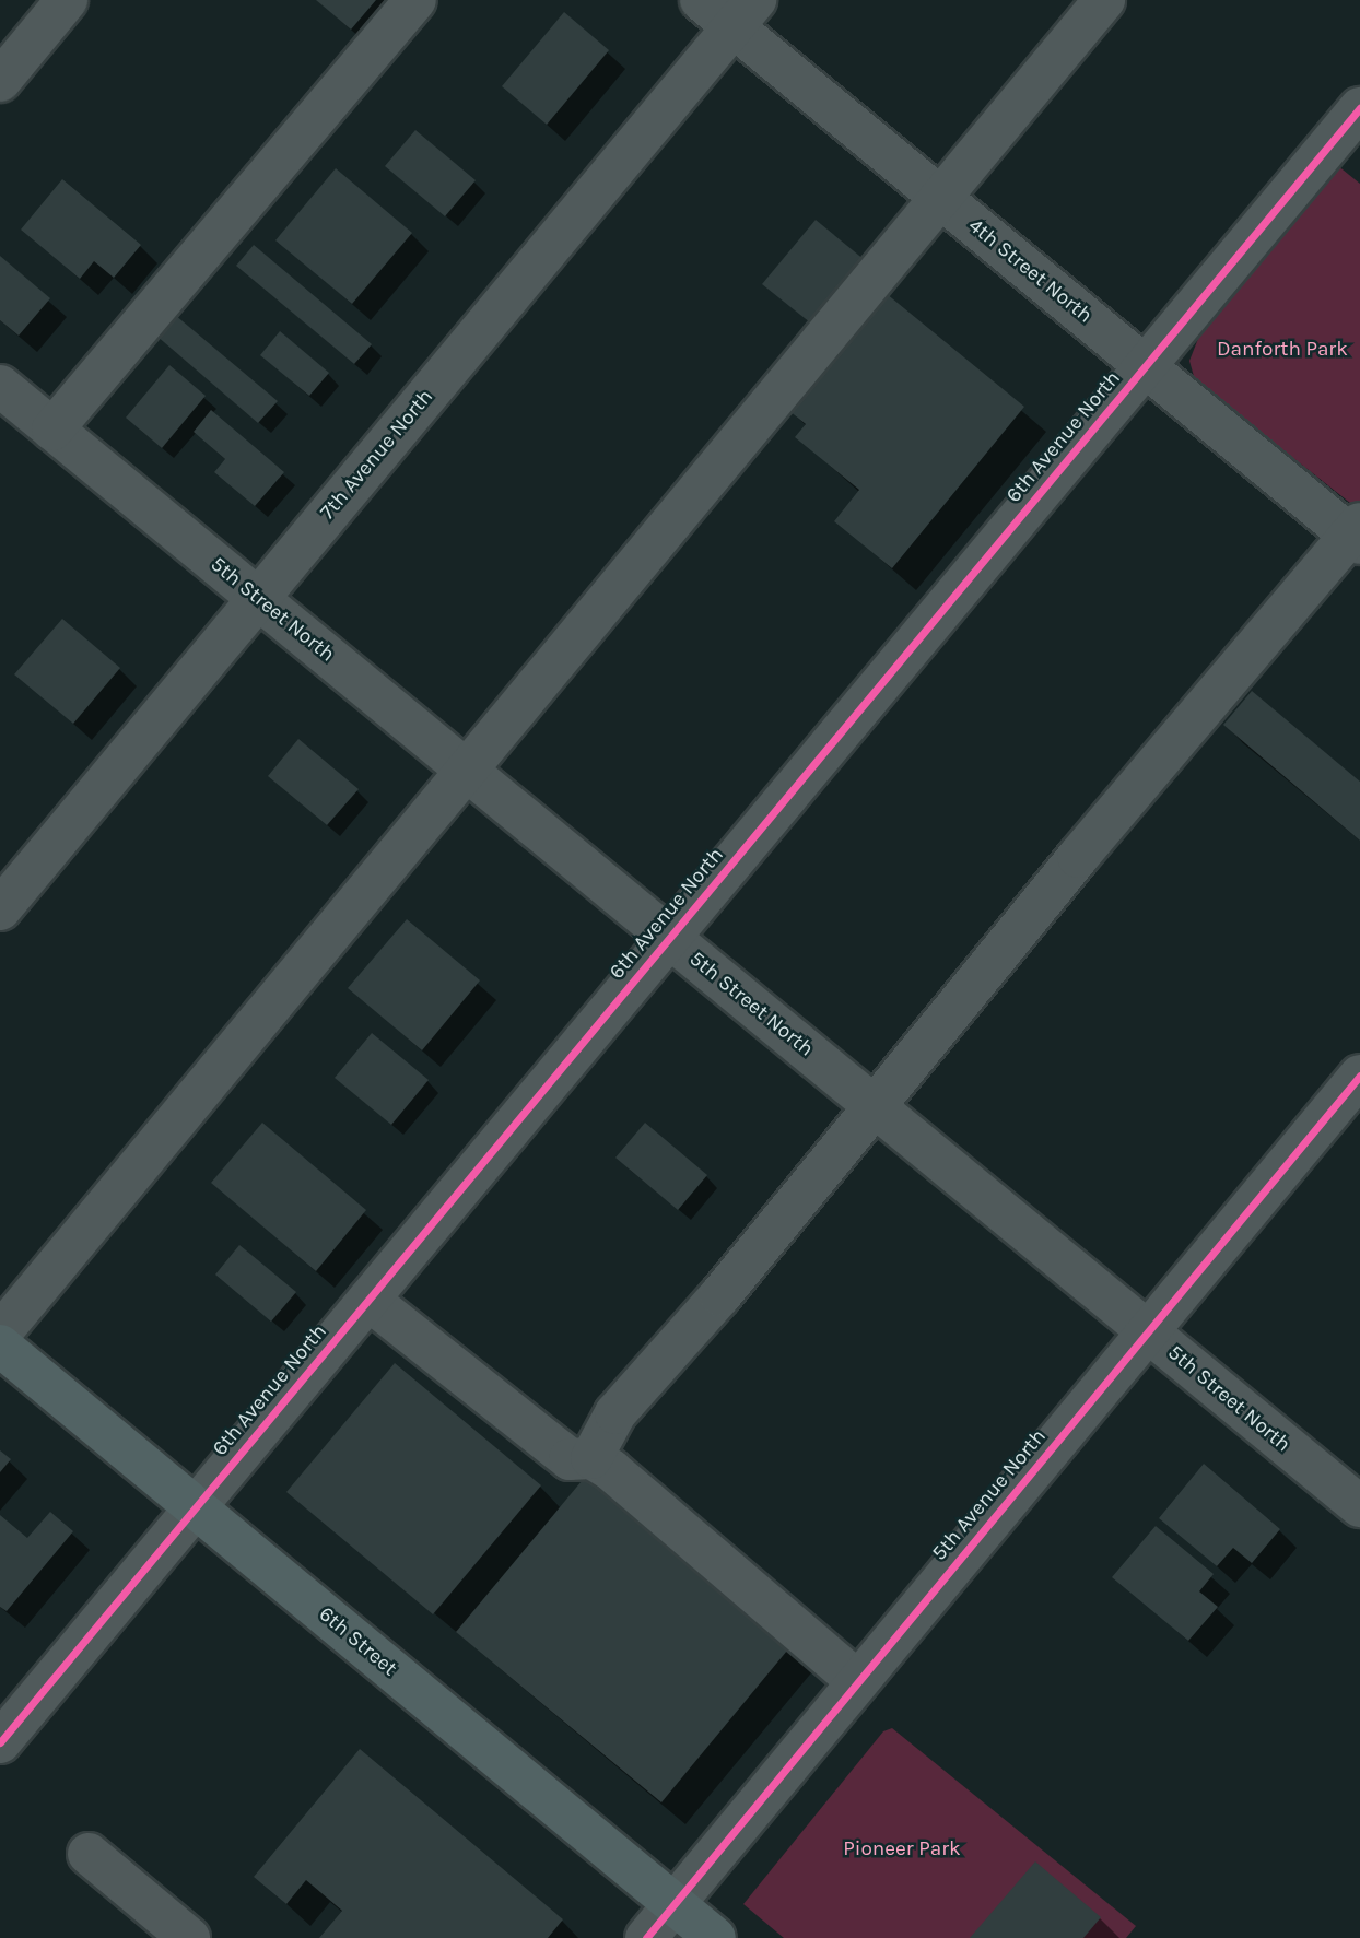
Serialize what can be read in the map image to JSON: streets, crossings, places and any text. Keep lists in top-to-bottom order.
{
  "streets": {
    "main road": ["6th Street"],
    "street": [
      "4th Street North",
      "6th Avenue North",
      "7th Avenue North",
      "5th Street North",
      "5th Avenue North"
    ]
  },
  "crossings": [
    ["4th Street North", "6th Avenue North"],
    ["4th Street North", "7th Avenue North"],
    ["6th Avenue North", "5th Street North"],
    ["6th Avenue North", "6th Street"],
    ["7th Avenue North", "5th Street North"],
    ["5th Street North", "5th Avenue North"],
    ["5th Avenue North", "6th Street"]
  ],
  "parks": ["Danforth Park", "Pioneer Park"]
}
